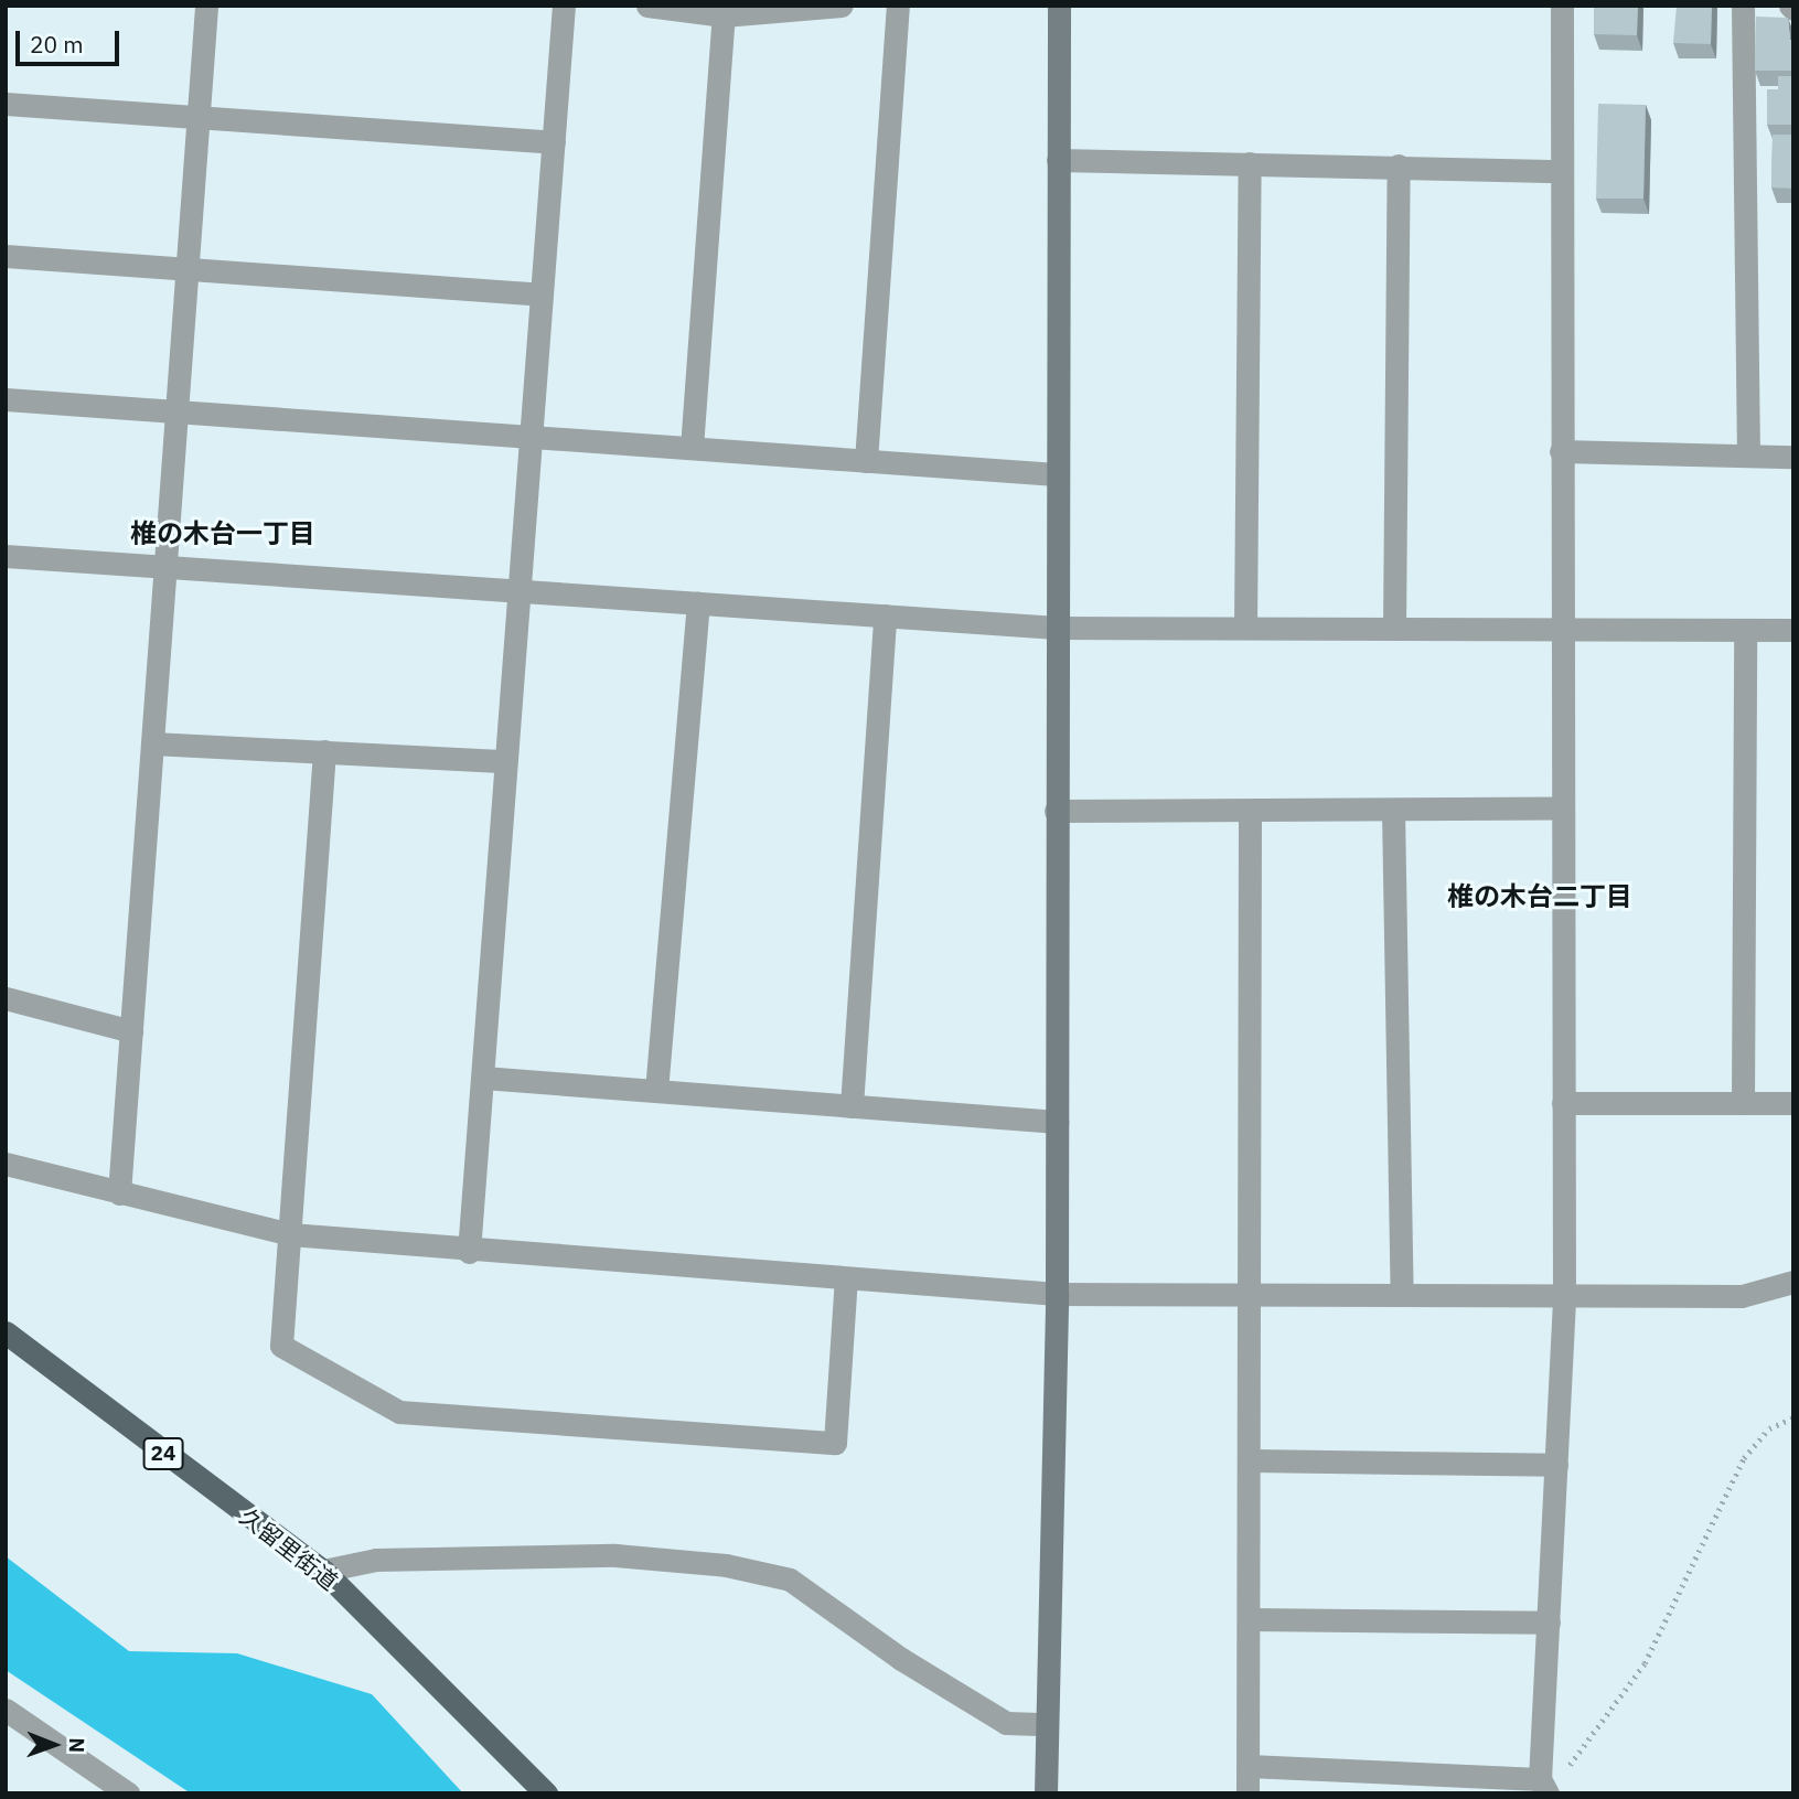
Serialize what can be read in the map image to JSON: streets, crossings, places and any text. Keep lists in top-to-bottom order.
{
  "streets": {
    "main road": ["24", "久留里街道"]
  },
  "districts": ["椎の木台一丁目", "椎の木台二丁目"],
  "scale_bar": "20 m",
  "north": "right"
}
